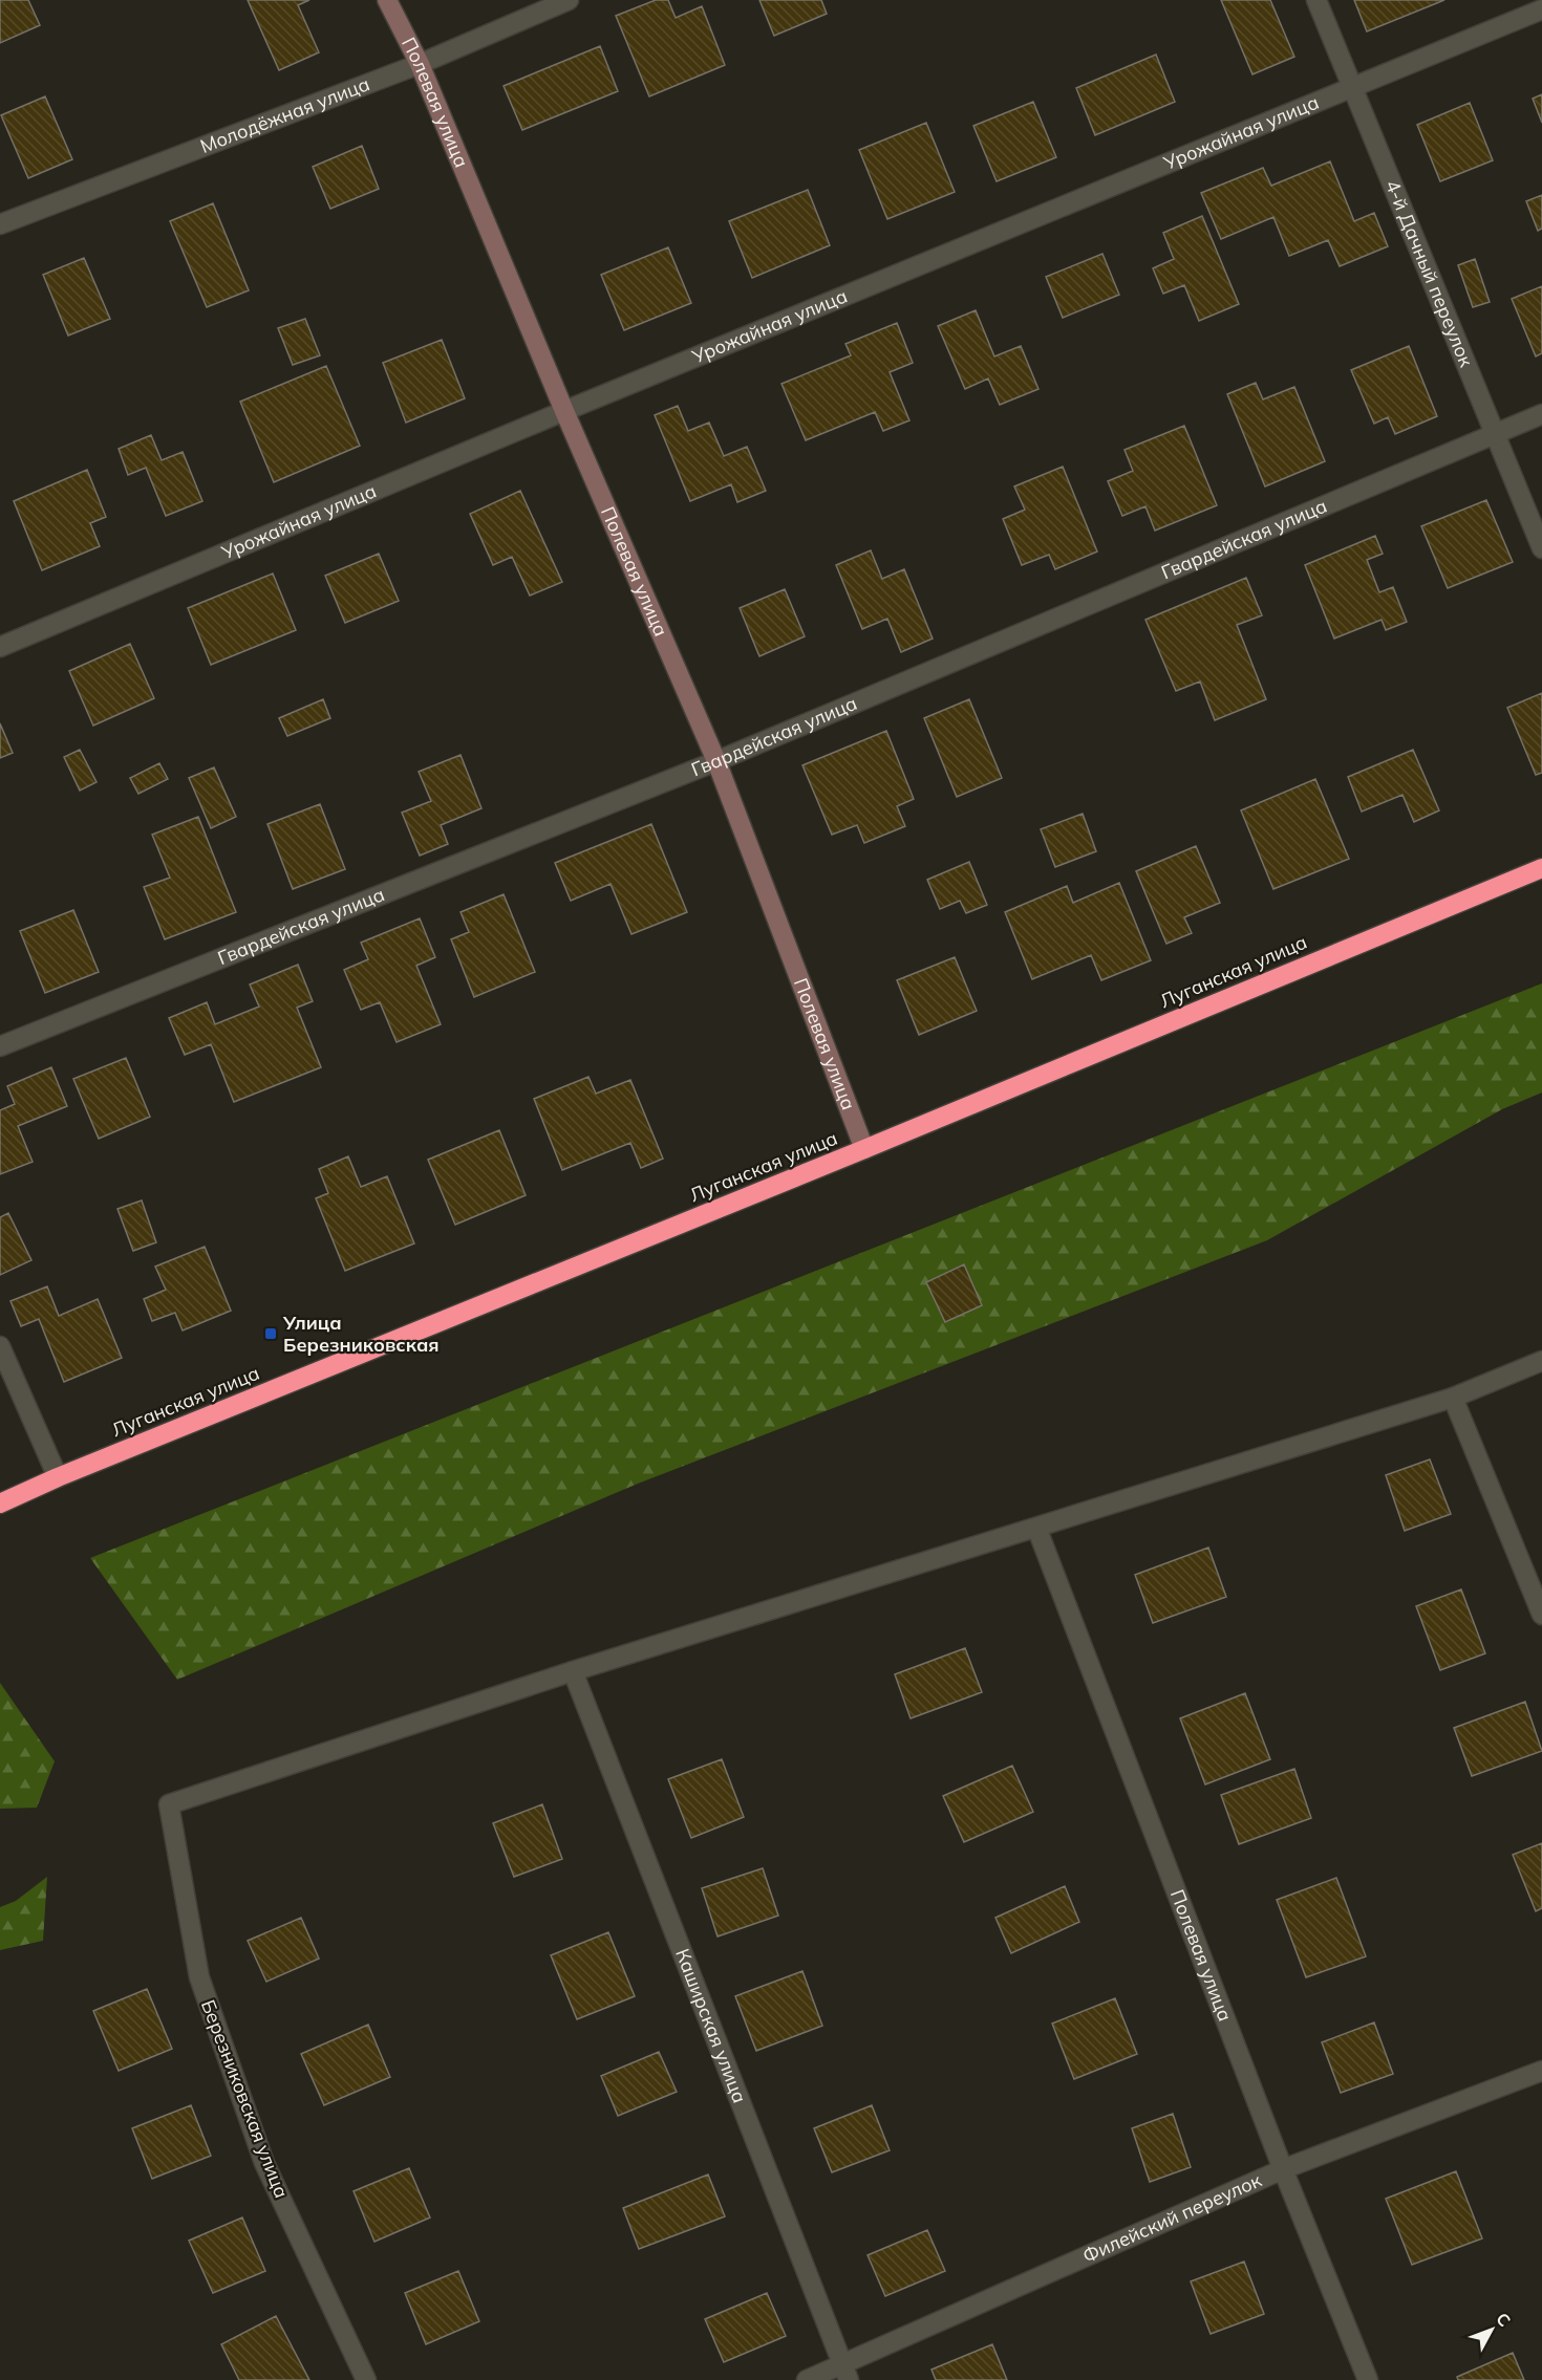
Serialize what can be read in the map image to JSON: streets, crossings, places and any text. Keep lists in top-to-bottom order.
{
  "streets": {
    "highway": ["Луганская улица"],
    "street": [
      "Полевая улица",
      "Молодёжная улица",
      "Урожайная улица",
      "4-й Дачный переулок",
      "Гвардейская улица",
      "Каширская улица",
      "Березниковская улица",
      "Филейский переулок"
    ]
  },
  "crossings": [
    ["Полевая улица", "Молодёжная улица"],
    ["Полевая улица", "Урожайная улица"],
    ["Полевая улица", "Гвардейская улица"],
    ["Полевая улица", "Луганская улица"],
    ["Полевая улица", "Филейский переулок"],
    ["Урожайная улица", "4-й Дачный переулок"],
    ["4-й Дачный переулок", "Гвардейская улица"],
    ["Каширская улица", "Березниковская улица"],
    ["Каширская улица", "Филейский переулок"]
  ],
  "places": {
    "transit": ["Улица Березниковская"]
  },
  "north": "top right"
}
